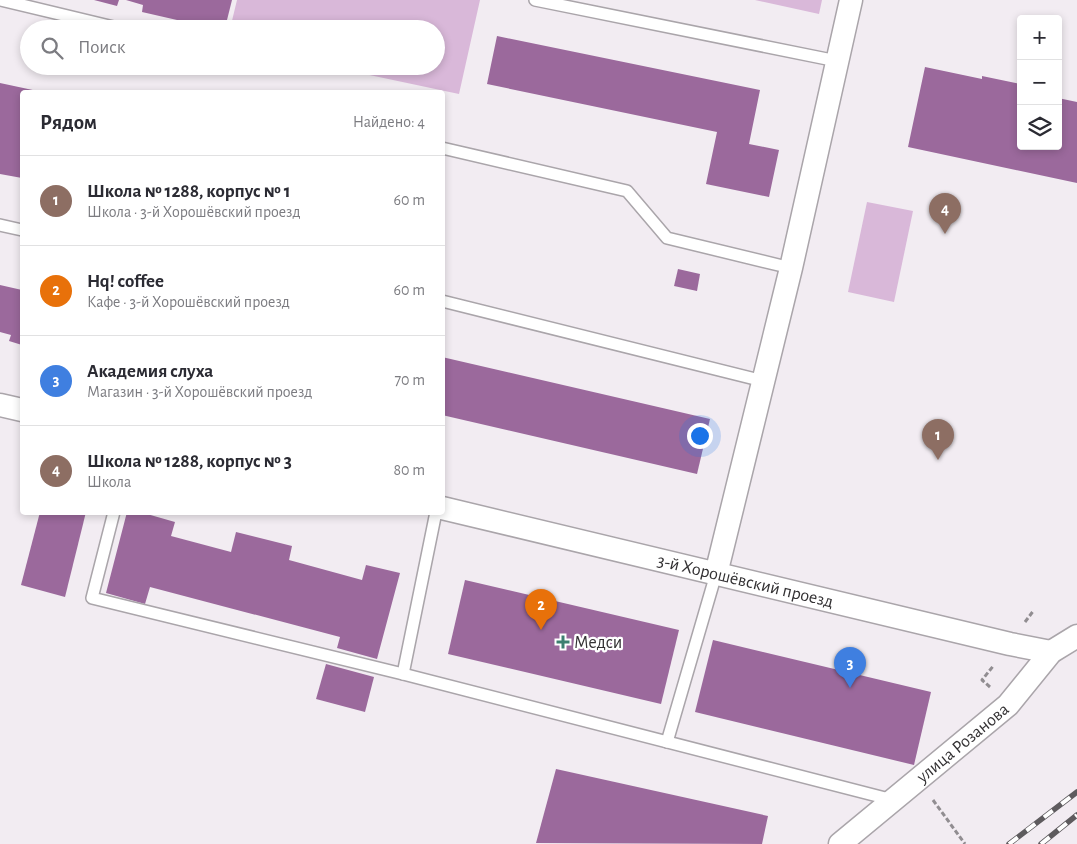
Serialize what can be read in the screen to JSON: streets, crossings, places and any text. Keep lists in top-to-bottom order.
{
  "streets": {
    "street": ["3-й Хорошёвский проезд", "улица Розанова"]
  },
  "crossings": [
    ["3-й Хорошёвский проезд", "улица Розанова"]
  ],
  "places": {
    "health": ["Медси"]
  },
  "page": {
    "map_buttons": ["+", "−"],
    "search": "Поиск",
    "heading": ["Рядом", "Найдено: 4"],
    "list": [
      {
        "mark": "1",
        "name": "Школа № 1288, корпус № 1",
        "note": "Школа · 3-й Хорошёвский проезд",
        "value": "60 m"
      },
      {
        "mark": "2",
        "name": "Hq! coffee",
        "note": "Кафе · 3-й Хорошёвский проезд",
        "value": "60 m"
      },
      {
        "mark": "3",
        "name": "Академия слуха",
        "note": "Магазин · 3-й Хорошёвский проезд",
        "value": "70 m"
      },
      {
        "mark": "4",
        "name": "Школа № 1288, корпус № 3",
        "note": "Школа",
        "value": "80 m"
      }
    ],
    "pins": [
      "4",
      "1",
      "2",
      "3"
    ]
  }
}
